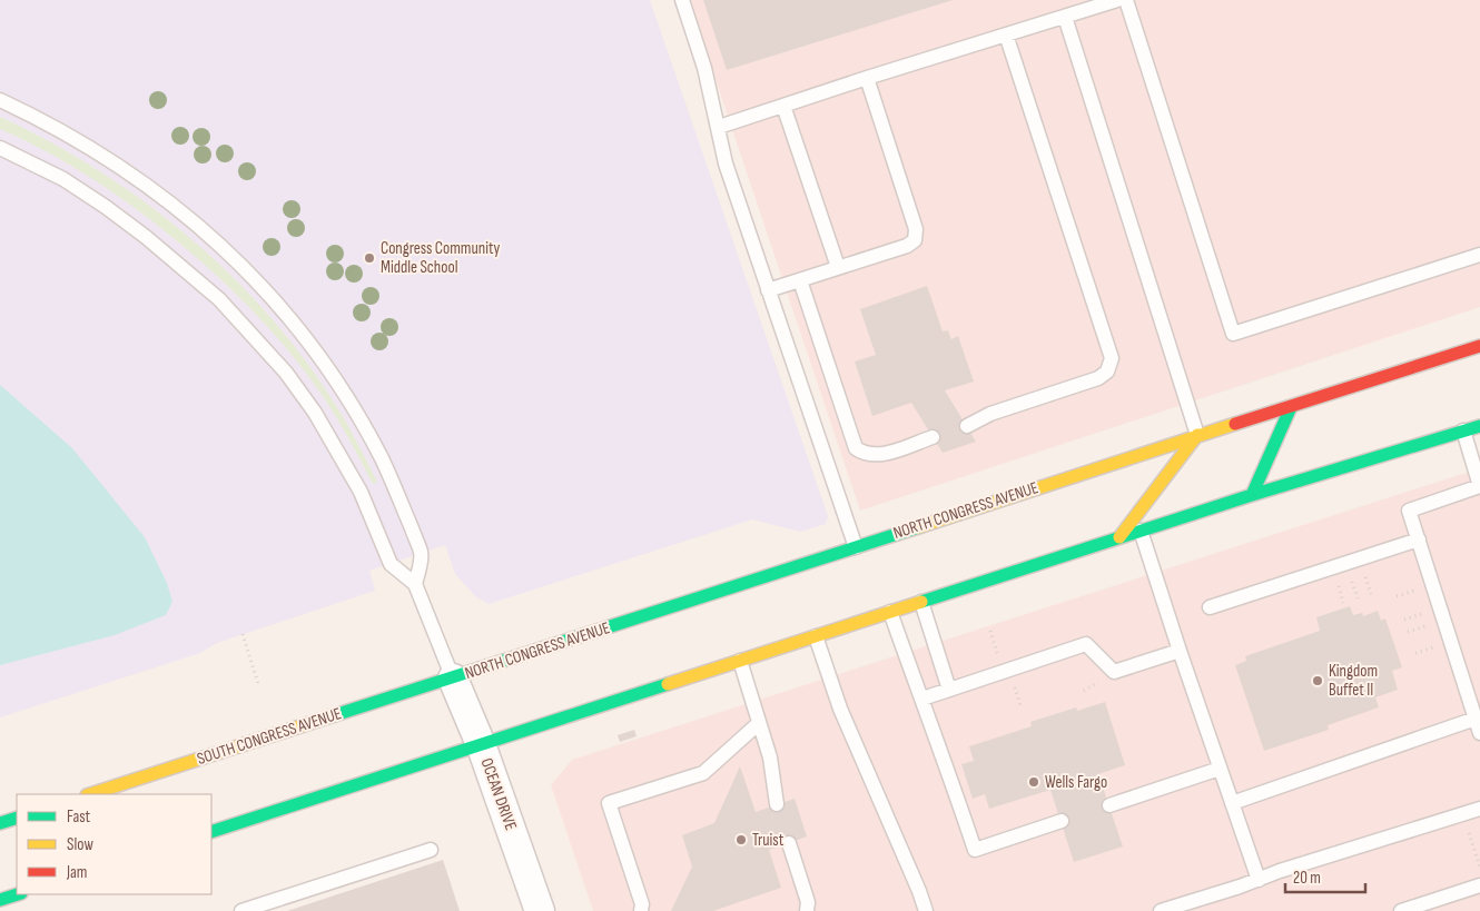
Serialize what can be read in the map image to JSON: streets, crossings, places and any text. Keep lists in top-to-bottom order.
{
  "streets": {
    "main road": ["NORTH CONGRESS AVENUE", "SOUTH CONGRESS AVENUE"],
    "street": ["OCEAN DRIVE"]
  },
  "crossings": [
    ["NORTH CONGRESS AVENUE", "SOUTH CONGRESS AVENUE"],
    ["NORTH CONGRESS AVENUE", "OCEAN DRIVE"],
    ["SOUTH CONGRESS AVENUE", "OCEAN DRIVE"]
  ],
  "places": [
    "Congress Community Middle School",
    "Kingdom Buffet II",
    "Wells Fargo",
    "Truist"
  ],
  "legend": ["Fast", "Slow", "Jam"],
  "scale_bar": "20 m"
}
